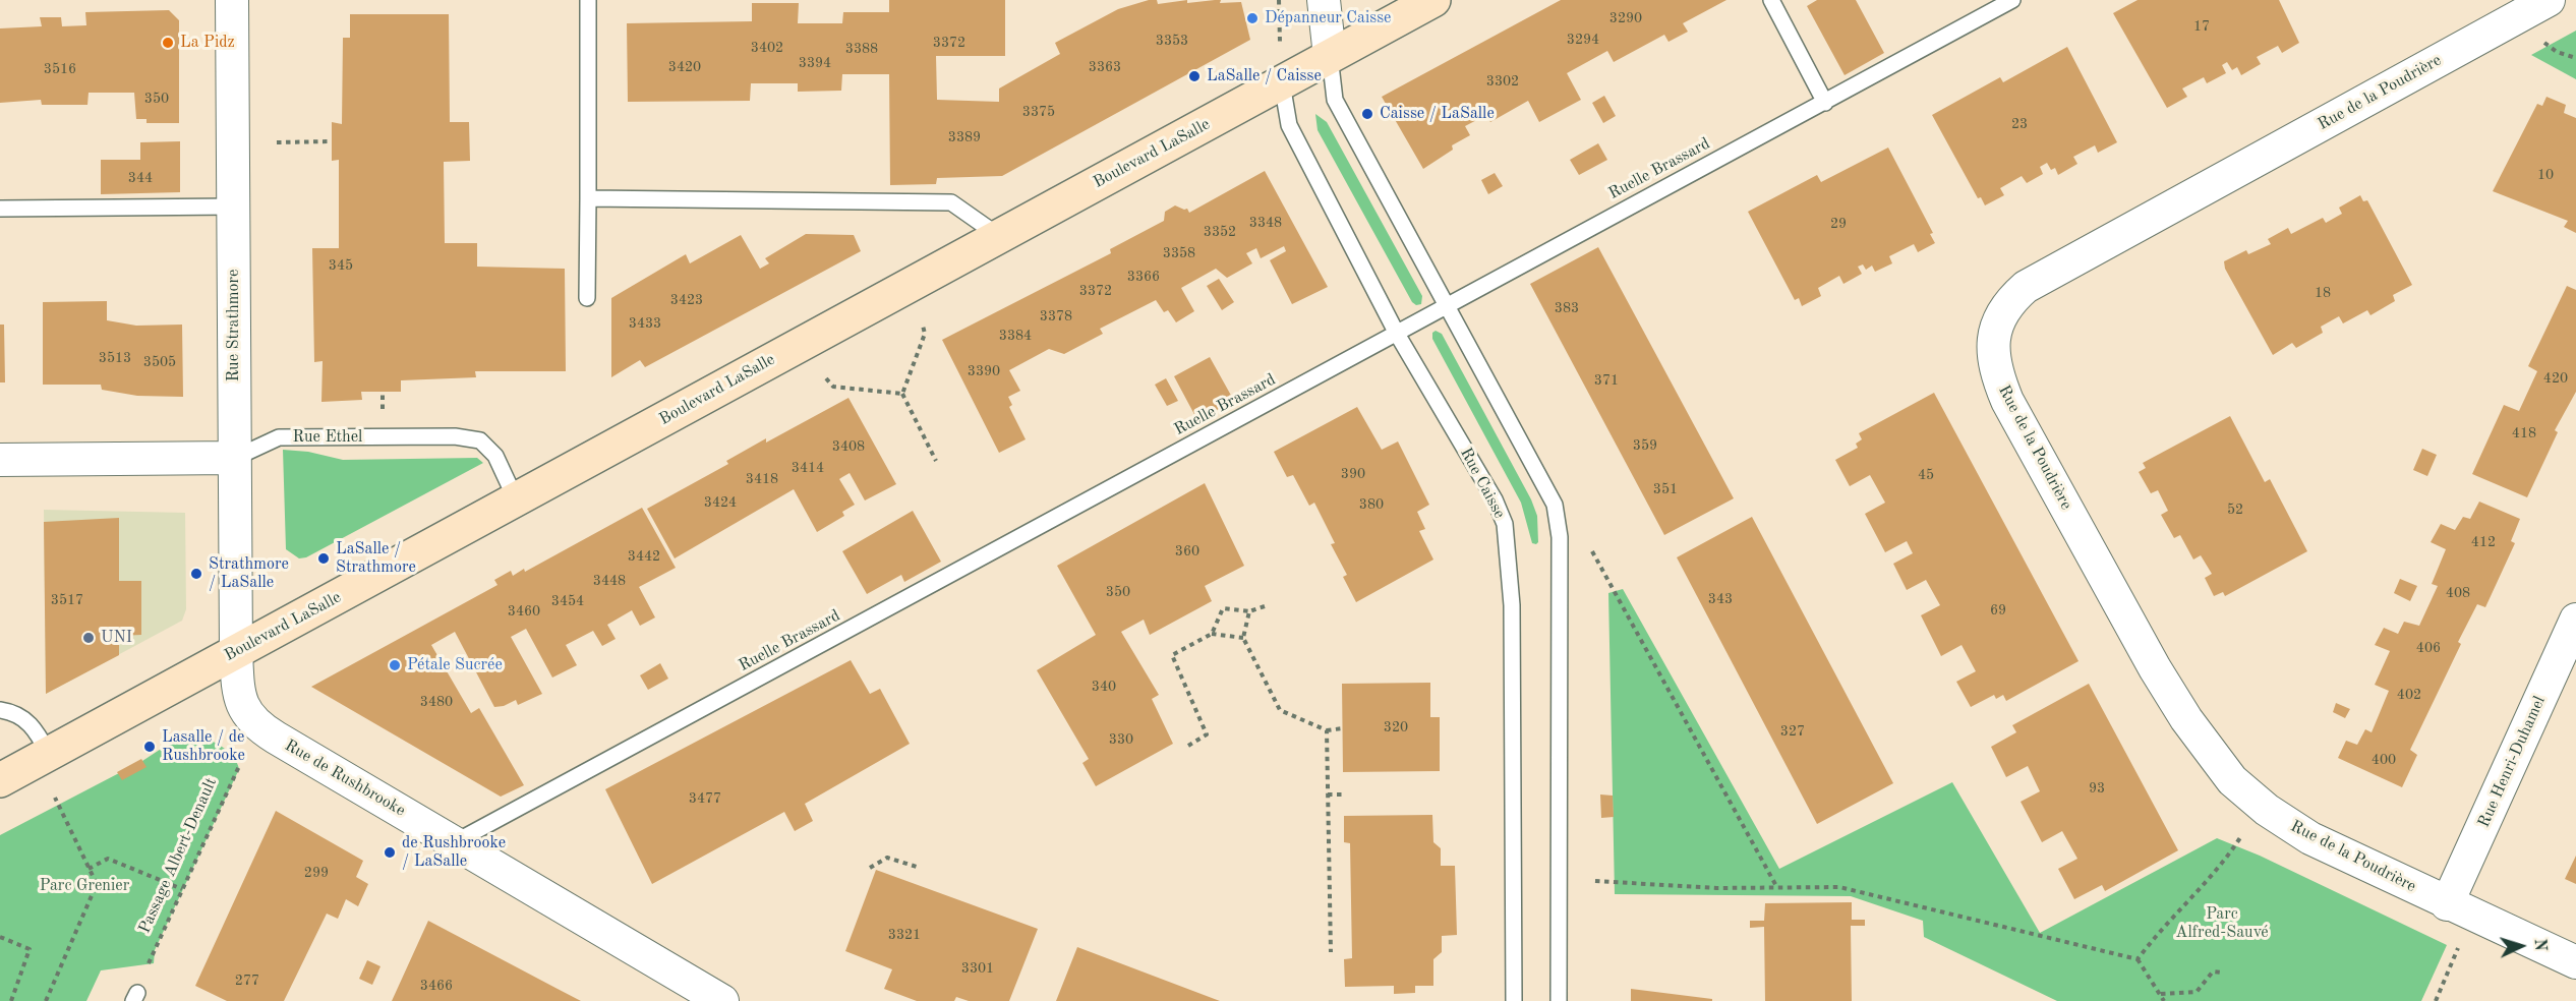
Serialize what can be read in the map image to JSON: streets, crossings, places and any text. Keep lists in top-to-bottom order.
{
  "streets": {
    "main road": ["Boulevard LaSalle"],
    "street": [
      "Rue de la Poudrière",
      "Rue Strathmore",
      "Rue Ethel",
      "Rue Henri-Duhamel",
      "Rue de Rushbrooke"
    ],
    "lane": ["Ruelle Brassard", "Rue Caisse"],
    "path": ["Passage Albert-Denault"]
  },
  "crossings": [
    ["Rue de la Poudrière", "Rue Henri-Duhamel"],
    ["Boulevard LaSalle", "Rue Strathmore"],
    ["Boulevard LaSalle", "Rue Ethel"],
    ["Boulevard LaSalle", "Rue Caisse"],
    ["Boulevard LaSalle", "Rue de Rushbrooke"],
    ["Ruelle Brassard", "Rue Caisse"],
    ["Ruelle Brassard", "Rue de Rushbrooke"],
    ["Rue Strathmore", "Rue Ethel"],
    ["Rue Strathmore", "Rue de Rushbrooke"]
  ],
  "parks": ["Parc Grenier", "Parc Alfred-Sauvé"],
  "places": [
    "Dépanneur Caisse",
    "La Pidz",
    "LaSalle / Caisse",
    "Caisse / LaSalle",
    "LaSalle / Strathmore",
    "Strathmore / LaSalle",
    "UNI",
    "Pétale Sucrée",
    "Lasalle / de Rushbrooke",
    "de Rushbrooke / LaSalle"
  ],
  "house_numbers": [
    "3290",
    "17",
    "3294",
    "3353",
    "3372",
    "3402",
    "3388",
    "3394",
    "3420",
    "3363",
    "3516",
    "3302",
    "350",
    "3375",
    "23",
    "3389",
    "10",
    "344",
    "3348",
    "29",
    "3352",
    "3358",
    "345",
    "3366",
    "3372",
    "18",
    "3423",
    "383",
    "3378",
    "3433",
    "3384",
    "3513",
    "3505",
    "3390",
    "420",
    "371",
    "418",
    "359",
    "3408",
    "3414",
    "390",
    "45",
    "3418",
    "351",
    "3424",
    "380",
    "52",
    "412",
    "360",
    "3442",
    "3448",
    "350",
    "408",
    "343",
    "3517",
    "3454",
    "69",
    "3460",
    "406",
    "340",
    "402",
    "3480",
    "320",
    "327",
    "330",
    "400",
    "93",
    "3477",
    "299",
    "3321",
    "3301",
    "277",
    "3466"
  ],
  "north": "right"
}
